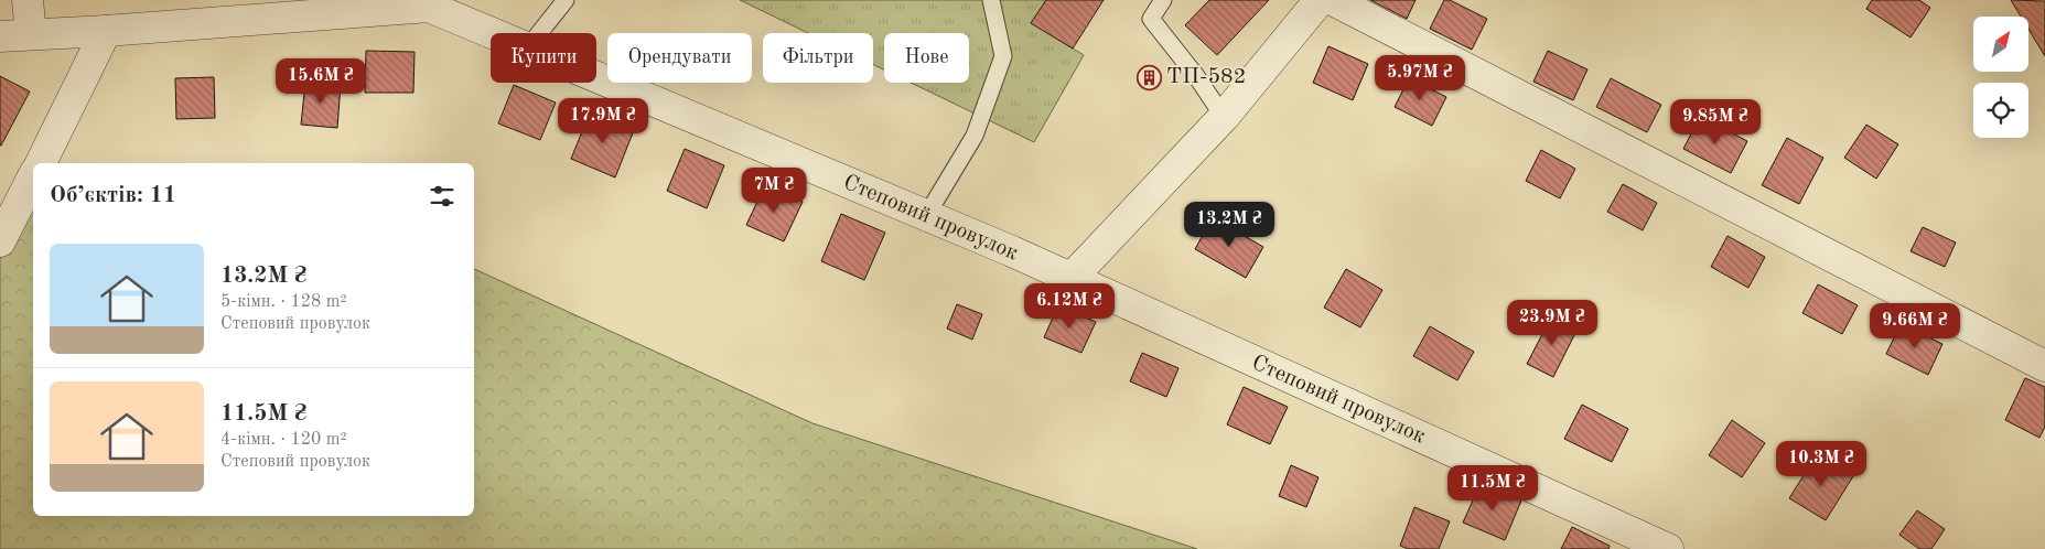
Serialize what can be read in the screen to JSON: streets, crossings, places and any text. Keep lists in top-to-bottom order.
{
  "streets": {
    "street": ["Степовий провулок"]
  },
  "places": {
    "building": ["ТП-582"]
  },
  "north": "top right",
  "page": {
    "chip": [
      "Купити",
      "Орендувати",
      "Фільтри",
      "Нове"
    ],
    "price": [
      "5.97M ₴",
      "15.6M ₴",
      "17.9M ₴",
      "9.85M ₴",
      "7M ₴",
      "13.2M ₴",
      "6.12M ₴",
      "23.9M ₴",
      "9.66M ₴",
      "10.3M ₴",
      "11.5M ₴"
    ],
    "heading": "Об’єктів: 11",
    "list": [
      {
        "name": "13.2M ₴",
        "note": "5-кімн. · 128 m² · Степовий провулок"
      },
      {
        "name": "11.5M ₴",
        "note": "4-кімн. · 120 m² · Степовий провулок"
      }
    ]
  }
}
